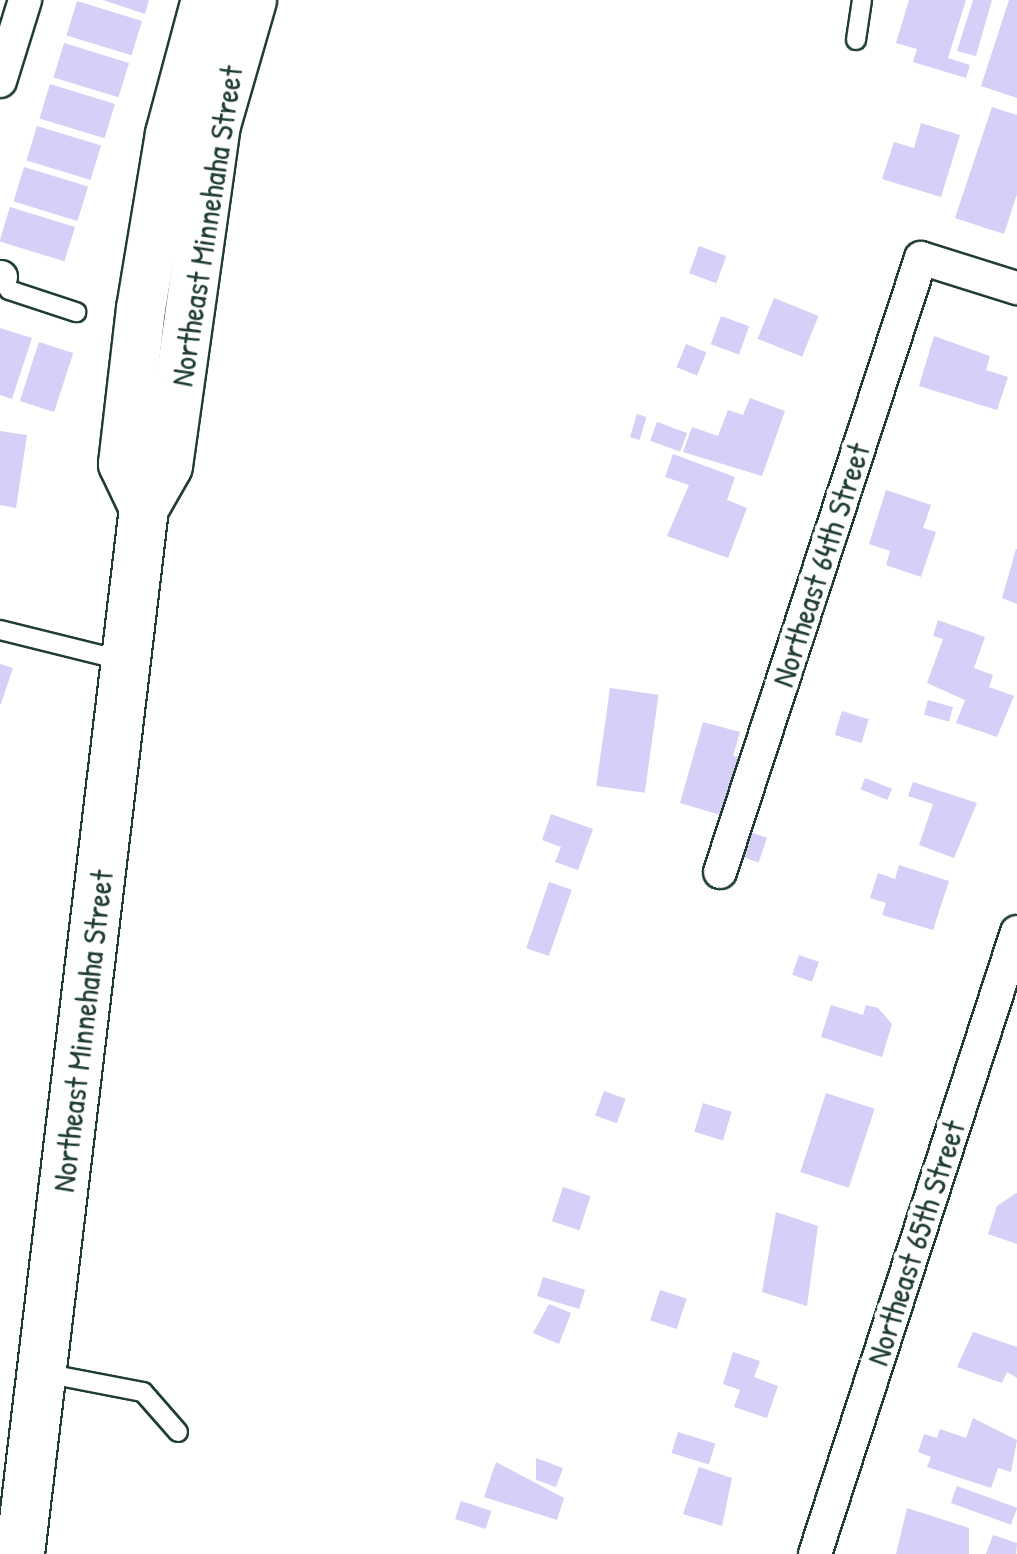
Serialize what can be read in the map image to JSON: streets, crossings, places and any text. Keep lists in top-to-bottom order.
{
  "streets": {
    "main road": ["Northeast Minnehaha Street"],
    "street": ["Northeast 64th Street", "Northeast 65th Street"]
  }
}
